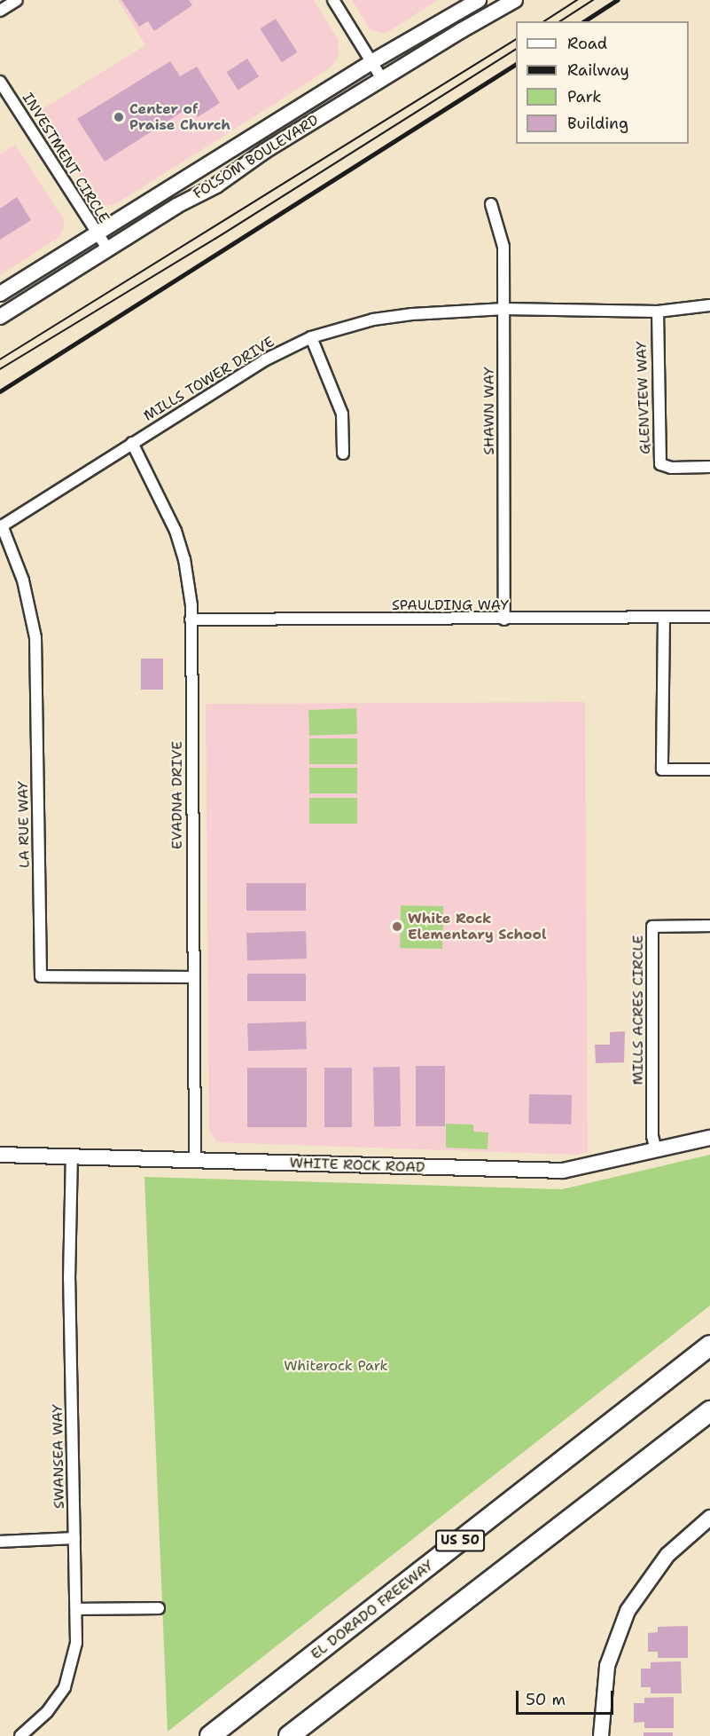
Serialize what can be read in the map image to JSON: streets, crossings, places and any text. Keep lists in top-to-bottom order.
{
  "streets": {
    "highway": ["US 50", "EL DORADO FREEWAY"],
    "main road": ["FOLSOM BOULEVARD", "WHITE ROCK ROAD"],
    "street": [
      "INVESTMENT CIRCLE",
      "MILLS TOWER DRIVE",
      "GLENVIEW WAY",
      "SHAWN WAY",
      "SPAULDING WAY",
      "EVADNA DRIVE",
      "LA RUE WAY",
      "MILLS ACRES CIRCLE",
      "SWANSEA WAY"
    ]
  },
  "crossings": [
    ["FOLSOM BOULEVARD", "INVESTMENT CIRCLE"],
    ["MILLS TOWER DRIVE", "GLENVIEW WAY"],
    ["MILLS TOWER DRIVE", "SHAWN WAY"],
    ["MILLS TOWER DRIVE", "EVADNA DRIVE"],
    ["MILLS TOWER DRIVE", "LA RUE WAY"],
    ["SHAWN WAY", "SPAULDING WAY"],
    ["SPAULDING WAY", "EVADNA DRIVE"],
    ["EVADNA DRIVE", "LA RUE WAY"],
    ["EVADNA DRIVE", "WHITE ROCK ROAD"],
    ["MILLS ACRES CIRCLE", "WHITE ROCK ROAD"],
    ["WHITE ROCK ROAD", "SWANSEA WAY"]
  ],
  "parks": ["Whiterock Park"],
  "places": ["Center of Praise Church", "White Rock Elementary School"],
  "legend": [
    "Road",
    "Railway",
    "Park",
    "Building"
  ],
  "scale_bar": "50 m"
}
